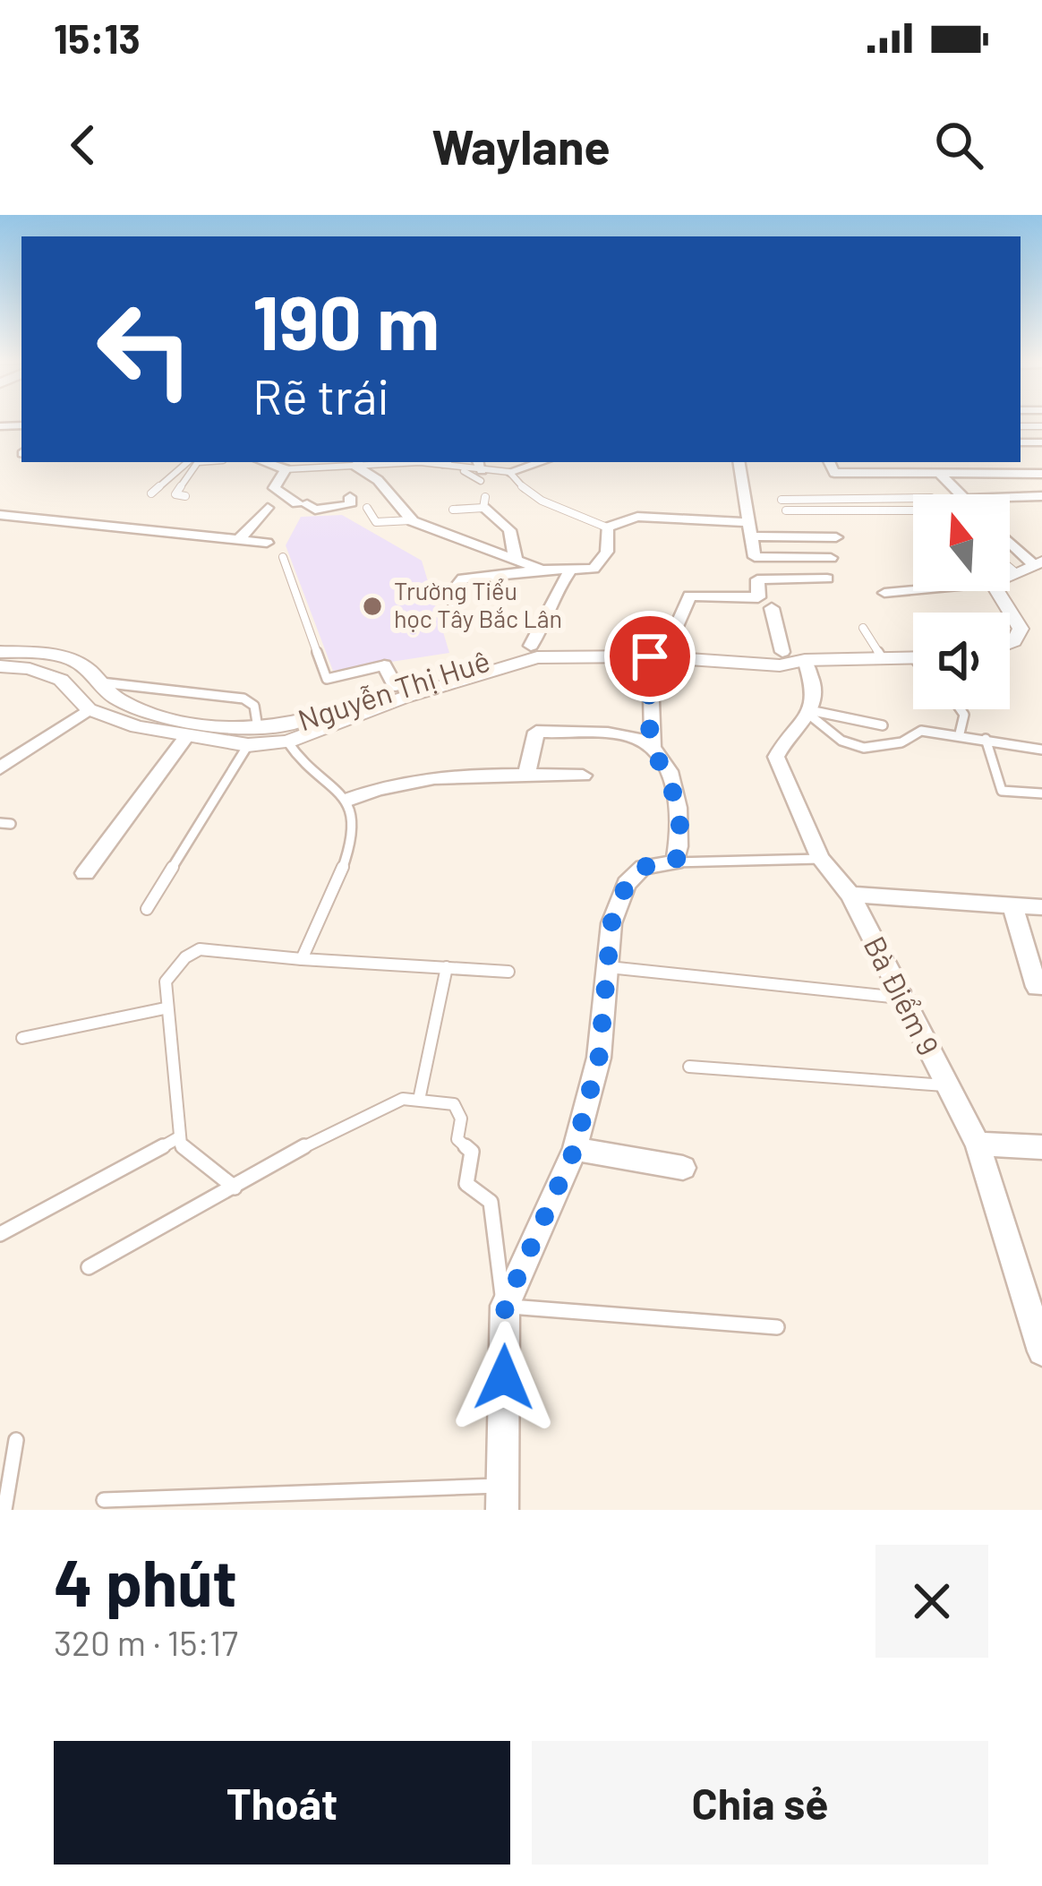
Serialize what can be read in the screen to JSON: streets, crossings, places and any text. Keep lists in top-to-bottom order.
{
  "streets": {
    "street": ["Nguyễn Thị Huê", "Bà Điểm 9"]
  },
  "places": ["Trường Tiểu học Tây Bắc Lân"],
  "north": "top",
  "page": {
    "status": "15:13",
    "header": "Waylane",
    "turn": ["190 m", "Rẽ trái"],
    "heading": ["4 phút", "320 m · 15:17"],
    "buttons": ["Thoát", "Chia sẻ"]
  }
}
